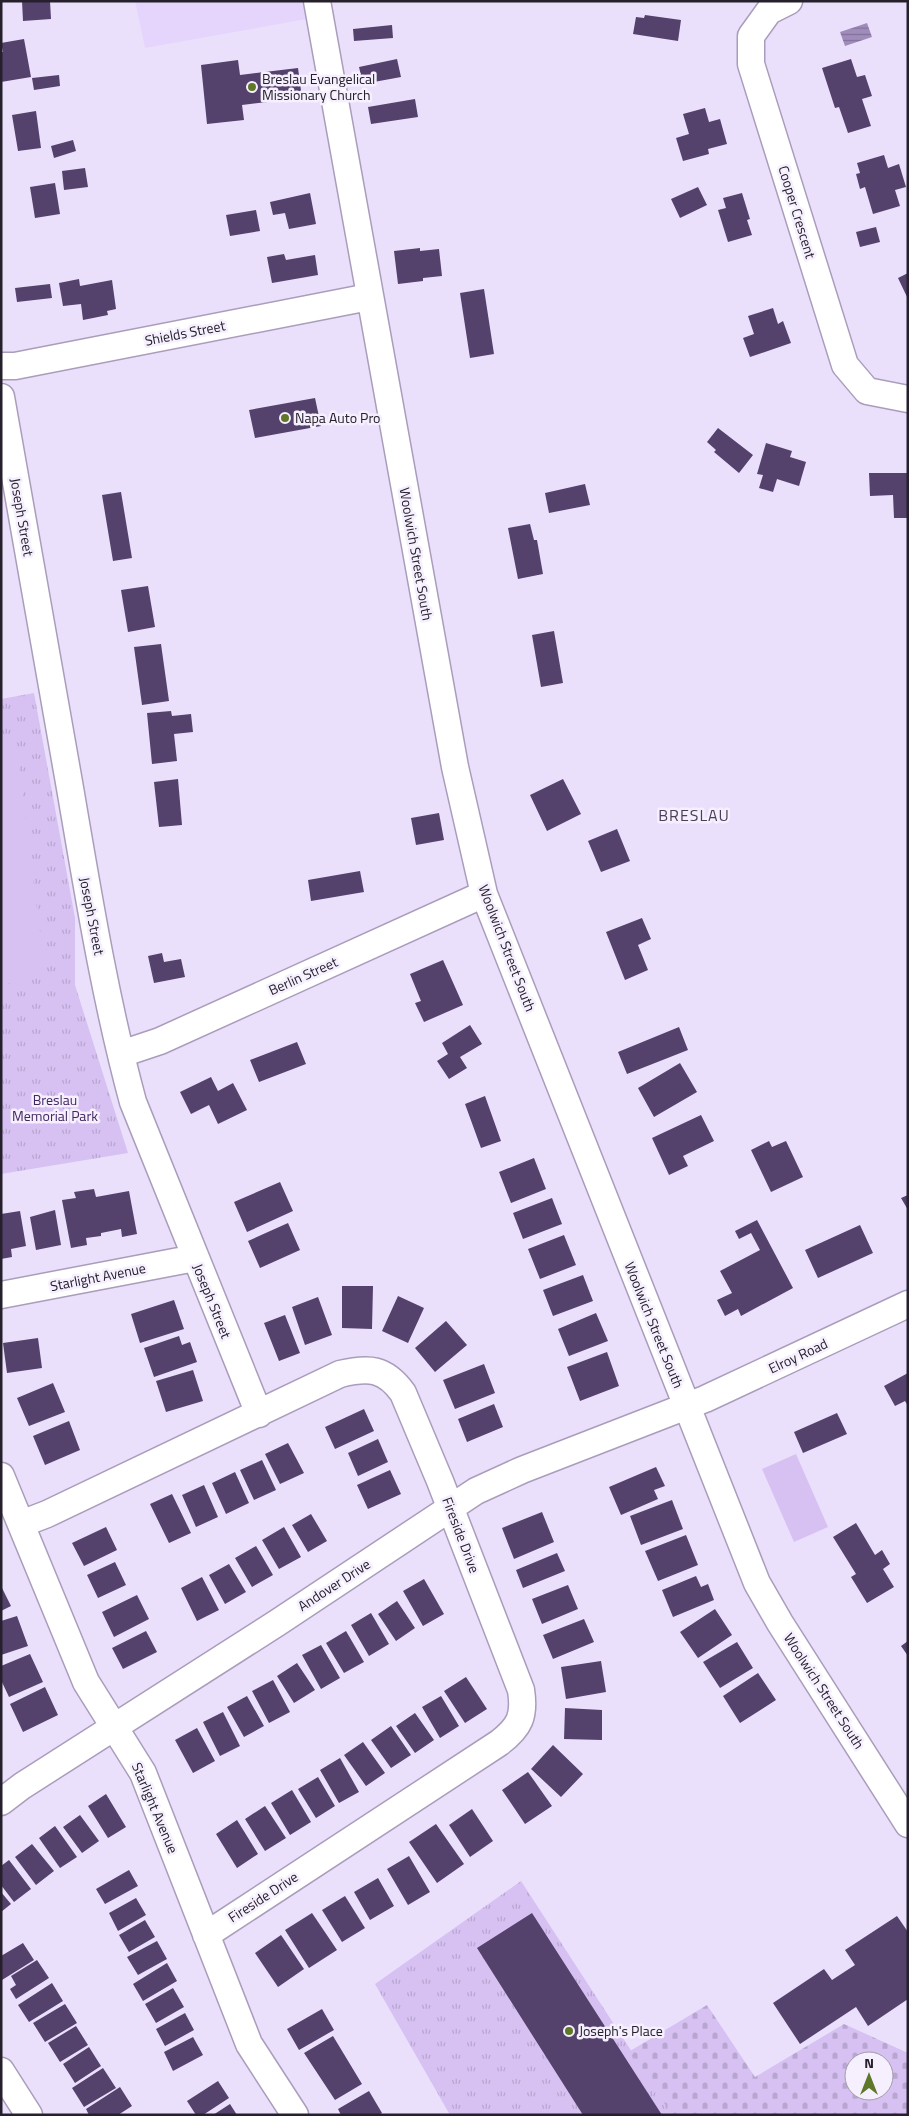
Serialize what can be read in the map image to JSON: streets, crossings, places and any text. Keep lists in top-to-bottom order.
{
  "streets": {
    "street": [
      "Cooper Crescent",
      "Shields Street",
      "Joseph Street",
      "Woolwich Street South",
      "Berlin Street",
      "Starlight Avenue",
      "Elroy Road",
      "Fireside Drive",
      "Andover Drive"
    ]
  },
  "crossings": [
    ["Shields Street", "Woolwich Street South"],
    ["Joseph Street", "Berlin Street"],
    ["Joseph Street", "Starlight Avenue"],
    ["Joseph Street", "Fireside Drive"],
    ["Woolwich Street South", "Berlin Street"],
    ["Woolwich Street South", "Elroy Road"],
    ["Woolwich Street South", "Andover Drive"],
    ["Starlight Avenue", "Fireside Drive"],
    ["Starlight Avenue", "Andover Drive"],
    ["Elroy Road", "Andover Drive"],
    ["Fireside Drive", "Andover Drive"]
  ],
  "districts": ["BRESLAU"],
  "parks": ["Breslau Memorial Park"],
  "places": ["Breslau Evangelical Missionary Church", "Napa Auto Pro", "Joseph's Place"],
  "north": "top"
}
